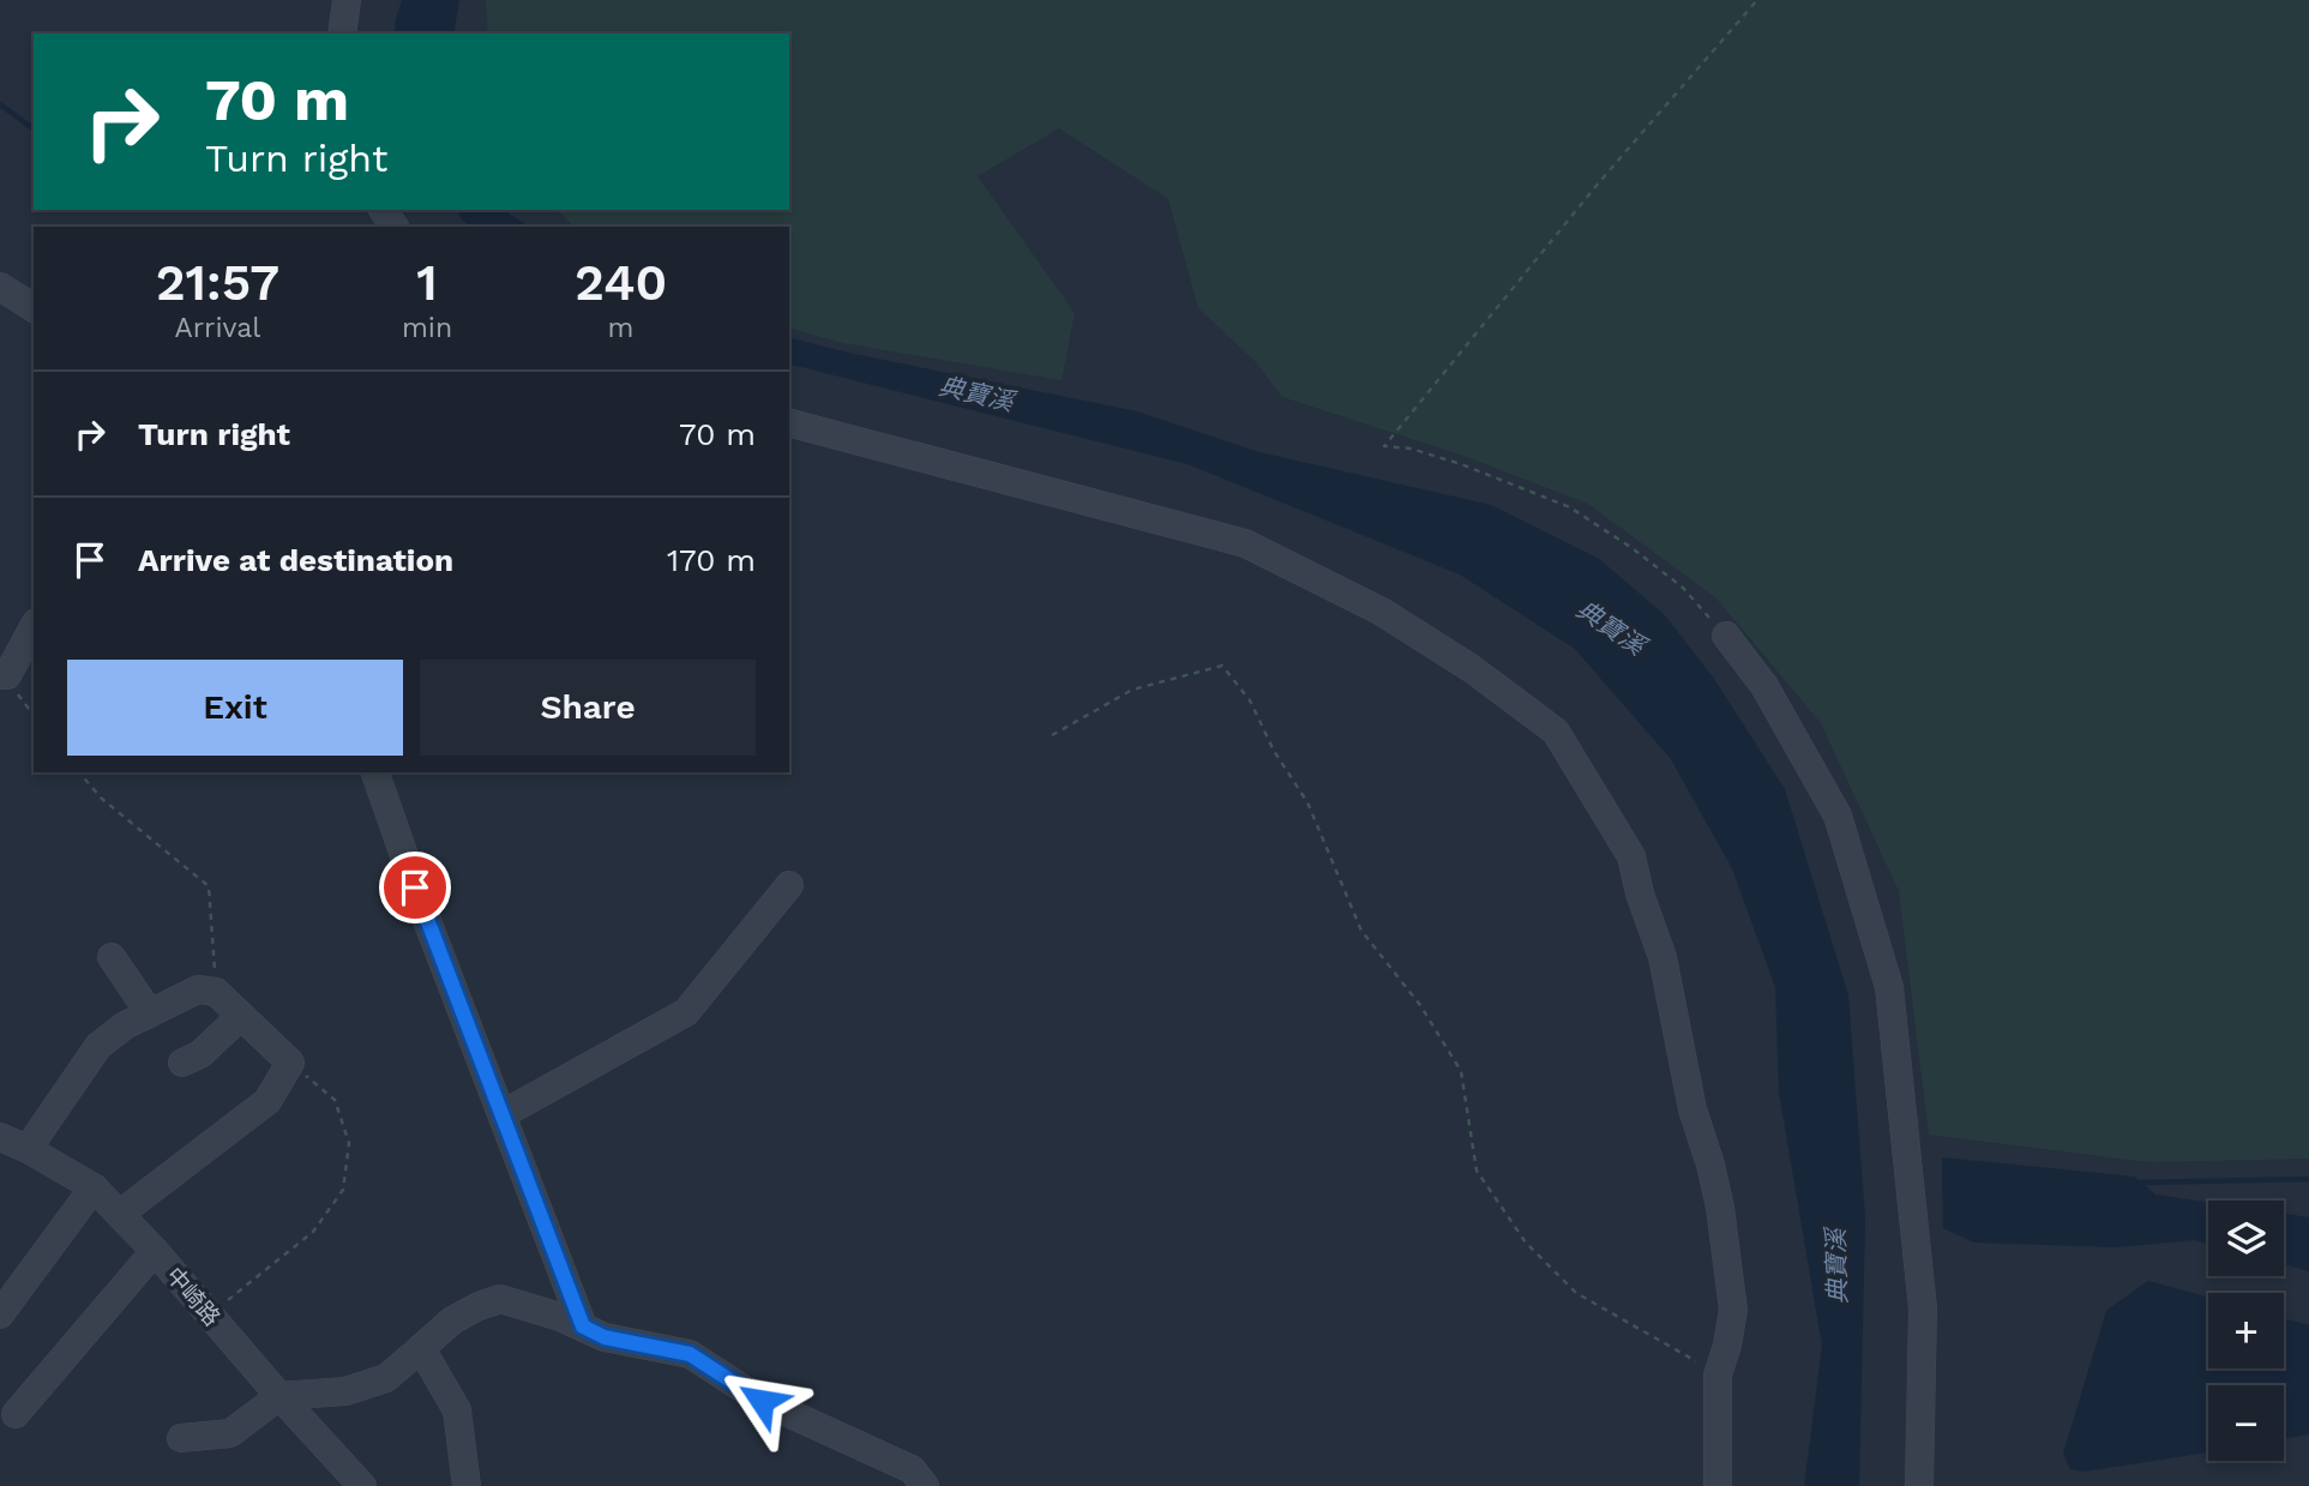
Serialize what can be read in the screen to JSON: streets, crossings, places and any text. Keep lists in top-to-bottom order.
{
  "streets": {
    "street": ["中崎路"]
  },
  "water": ["典寶溪"],
  "page": {
    "turn": ["70 m", "Turn right"],
    "eta": [
      "21:57",
      "Arrival",
      "1",
      "min",
      "240",
      "m"
    ],
    "list": [
      {
        "name": "Turn right",
        "value": "70 m"
      },
      {
        "name": "Arrive at destination",
        "value": "170 m"
      }
    ],
    "buttons": ["Exit", "Share"],
    "map_buttons": ["+", "−"]
  }
}
